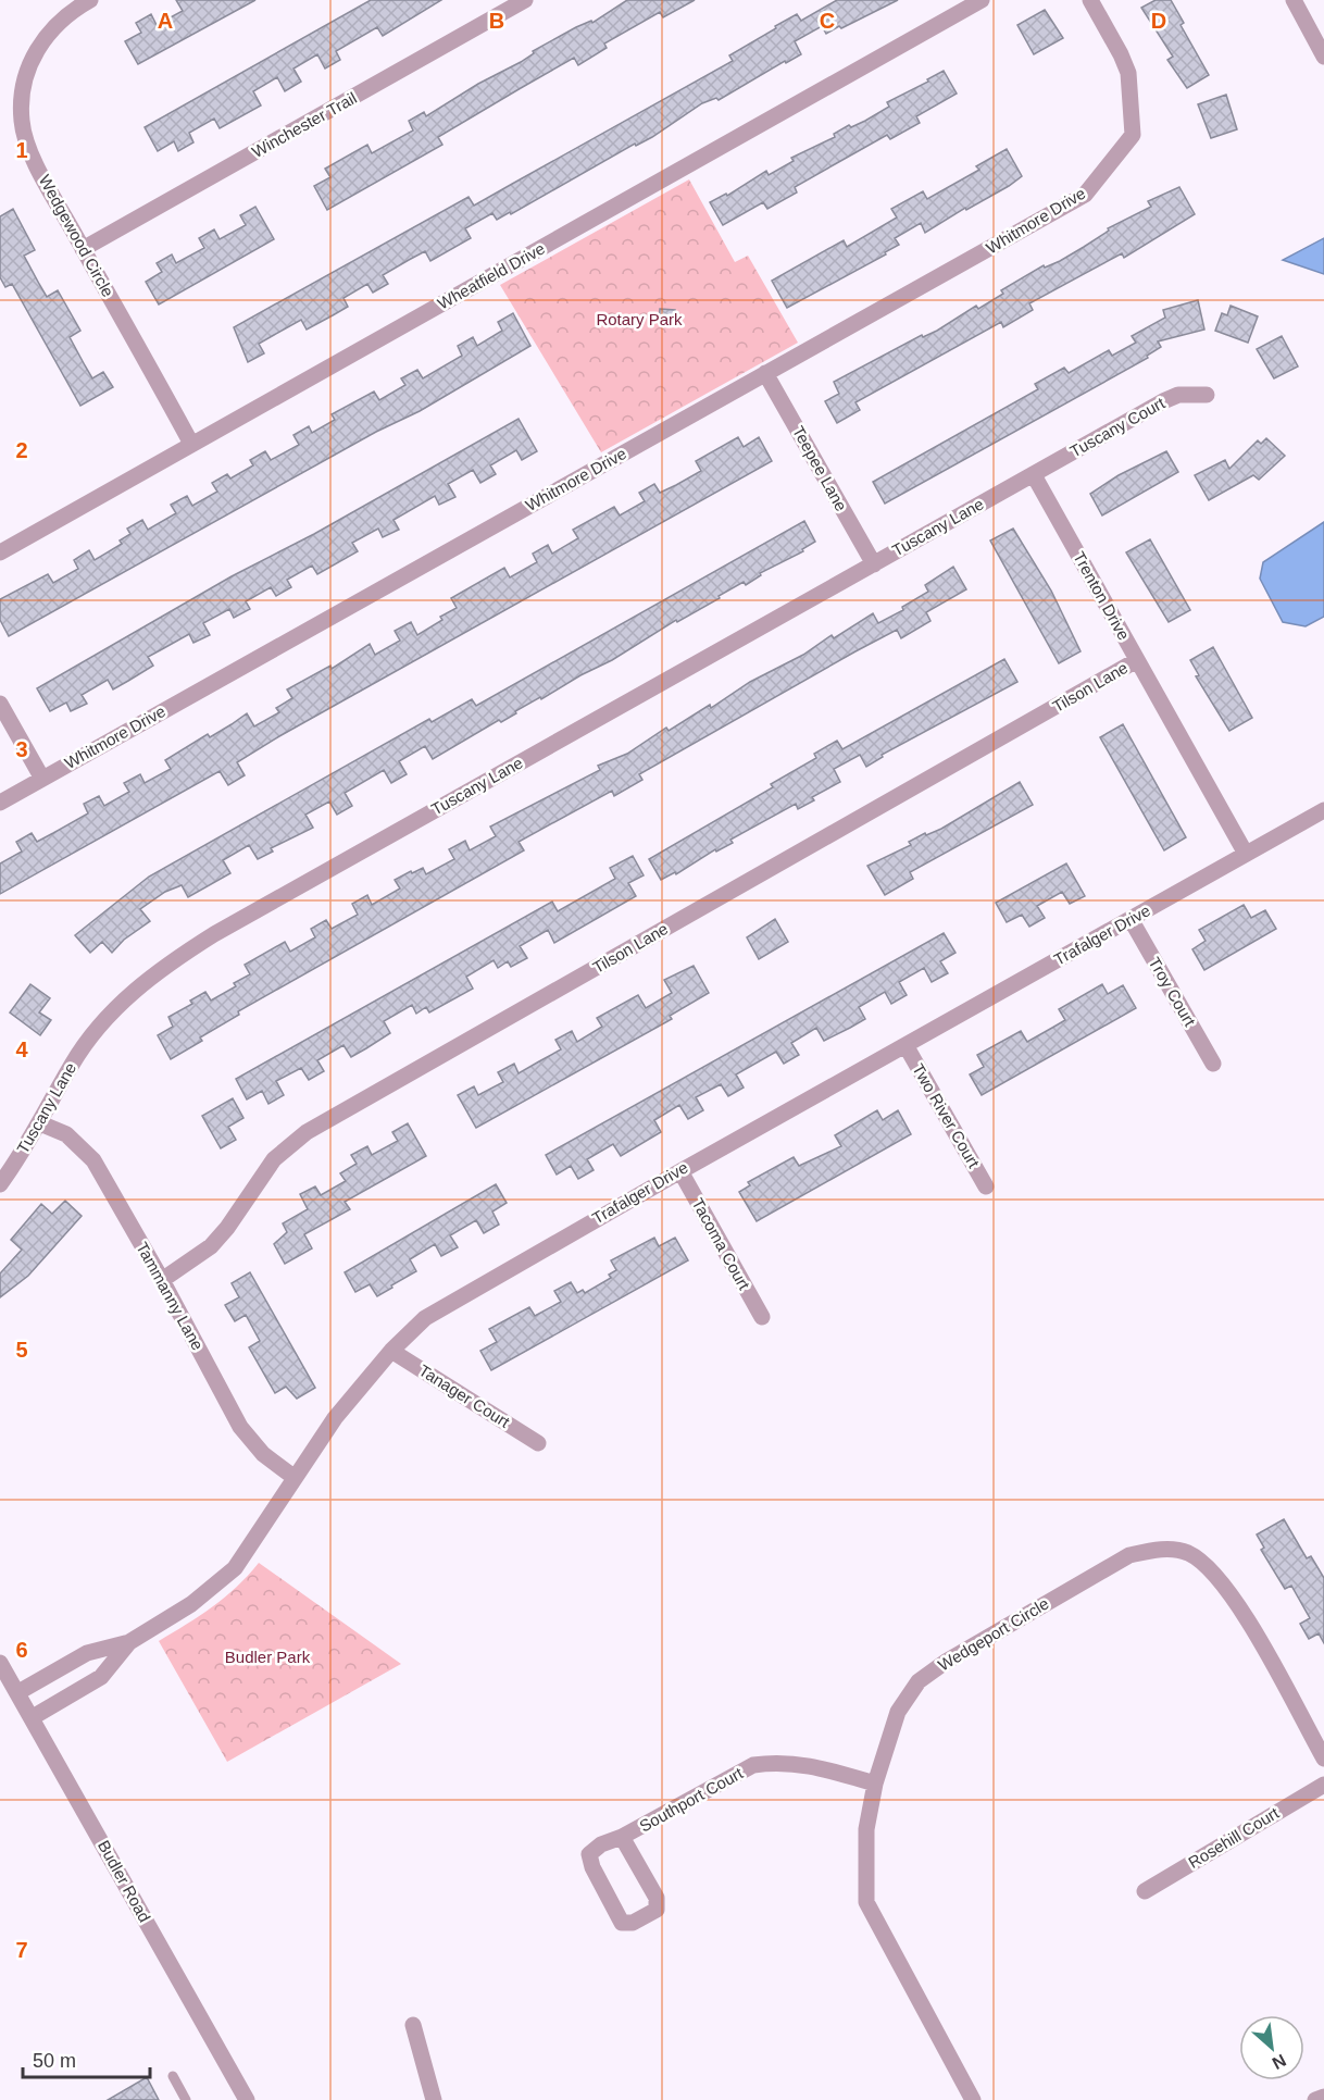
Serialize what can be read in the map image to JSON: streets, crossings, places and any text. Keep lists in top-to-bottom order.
{
  "streets": {
    "street": [
      "Winchester Trail",
      "Whitmore Drive",
      "Wedgewood Circle",
      "Wheatfield Drive",
      "Tuscany Court",
      "Teepee Lane",
      "Tuscany Lane",
      "Trenton Drive",
      "Tilson Lane",
      "Trafalger Drive",
      "Troy Court",
      "Two River Court",
      "Tacoma Court",
      "Tammanny Lane",
      "Tanager Court",
      "Wedgeport Circle",
      "Southport Court",
      "Rosehill Court",
      "Budler Road"
    ]
  },
  "crossings": [
    ["Winchester Trail", "Wedgewood Circle"],
    ["Whitmore Drive", "Teepee Lane"],
    ["Wedgewood Circle", "Wheatfield Drive"],
    ["Tuscany Court", "Tuscany Lane"],
    ["Tuscany Court", "Trenton Drive"],
    ["Teepee Lane", "Tuscany Lane"],
    ["Tuscany Lane", "Trenton Drive"],
    ["Tuscany Lane", "Tammanny Lane"],
    ["Trenton Drive", "Tilson Lane"],
    ["Trenton Drive", "Trafalger Drive"],
    ["Tilson Lane", "Tammanny Lane"],
    ["Trafalger Drive", "Troy Court"],
    ["Trafalger Drive", "Two River Court"],
    ["Trafalger Drive", "Tacoma Court"],
    ["Trafalger Drive", "Tammanny Lane"],
    ["Trafalger Drive", "Tanager Court"],
    ["Trafalger Drive", "Budler Road"],
    ["Wedgeport Circle", "Southport Court"]
  ],
  "parks": ["Rotary Park", "Budler Park"],
  "scale_bar": "50 m",
  "north": "bottom right",
  "grid": {
    "columns": [
      "A",
      "B",
      "C",
      "D"
    ],
    "rows": [
      "1",
      "2",
      "3",
      "4",
      "5",
      "6",
      "7"
    ]
  }
}
